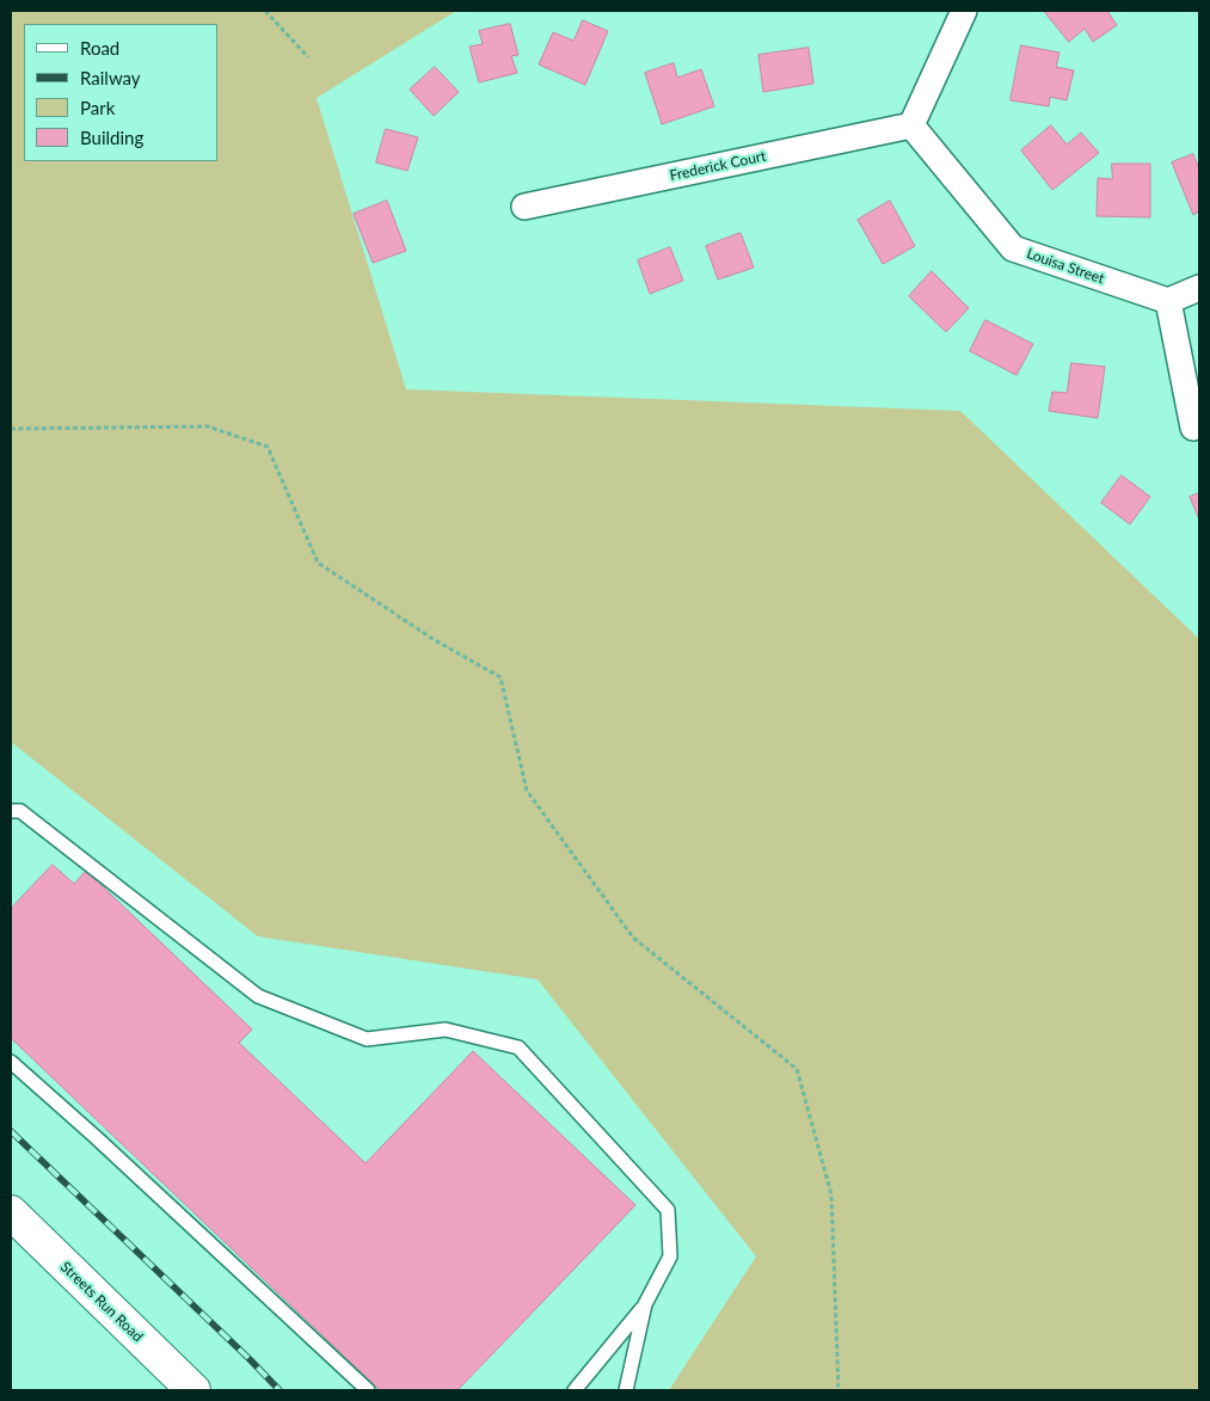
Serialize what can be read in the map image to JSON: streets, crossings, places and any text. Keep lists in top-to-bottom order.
{
  "streets": {
    "main road": ["Streets Run Road"],
    "street": ["Frederick Court", "Louisa Street"]
  },
  "crossings": [
    ["Frederick Court", "Louisa Street"]
  ],
  "legend": [
    "Road",
    "Railway",
    "Park",
    "Building"
  ]
}
